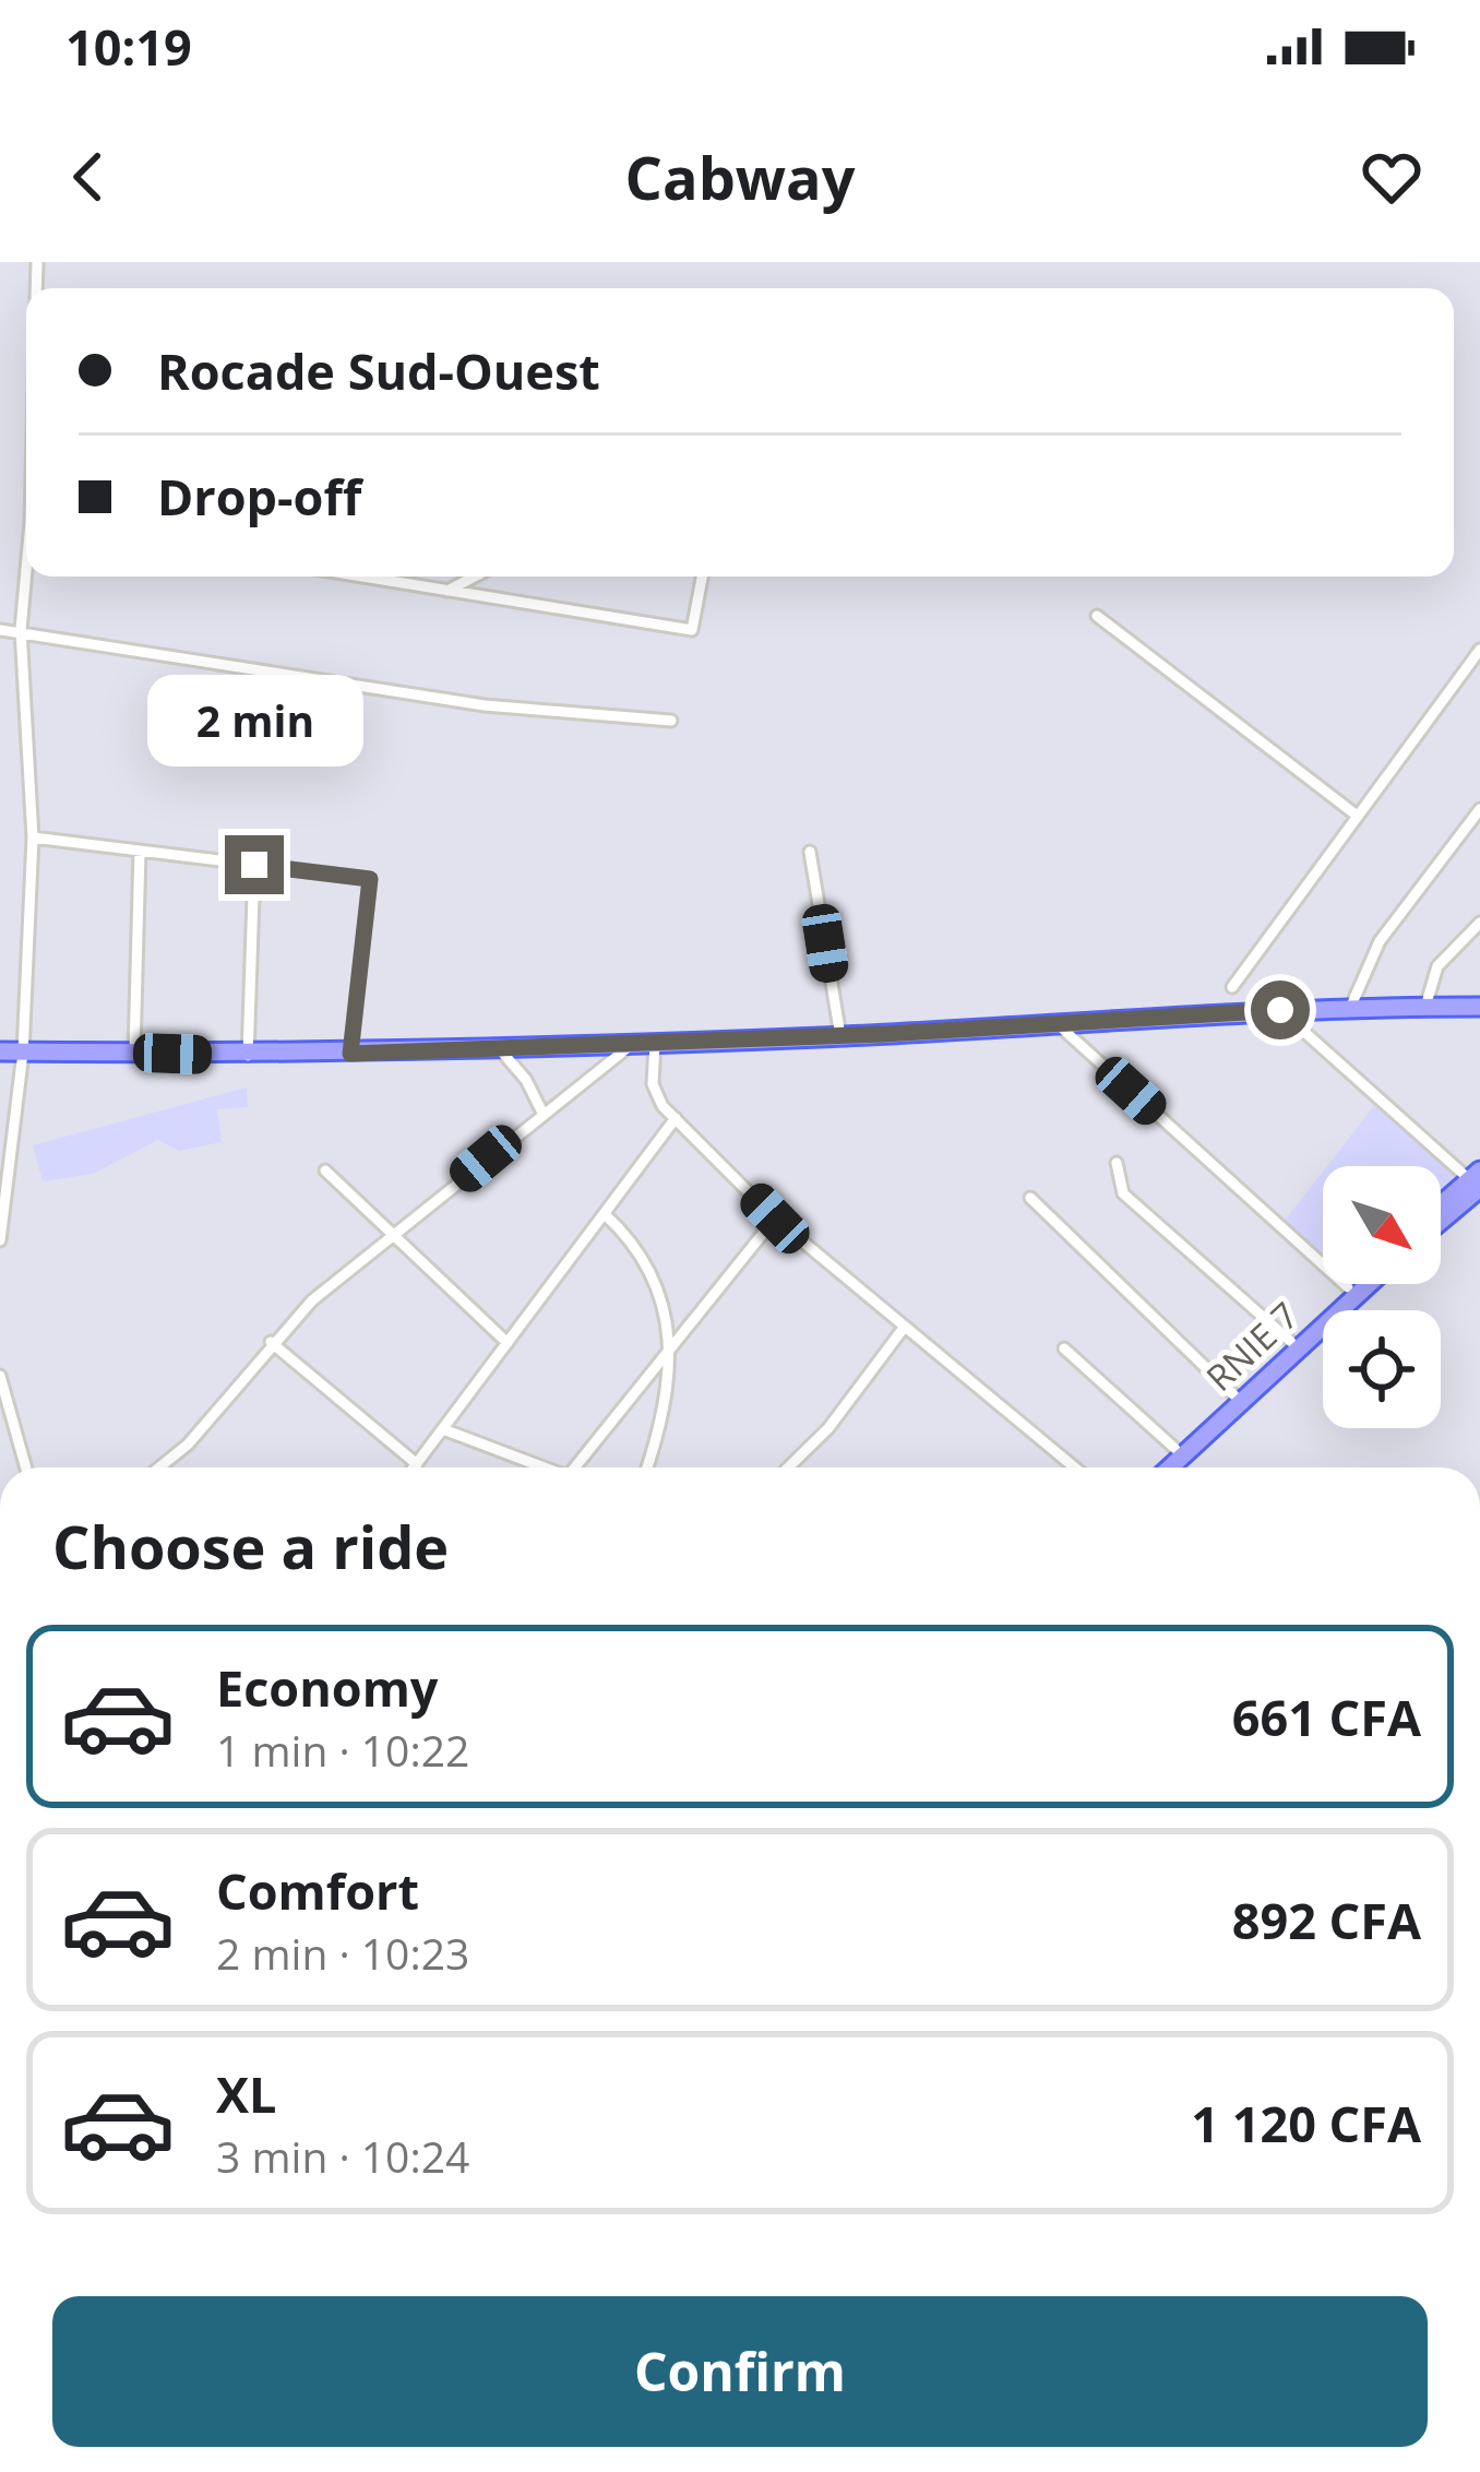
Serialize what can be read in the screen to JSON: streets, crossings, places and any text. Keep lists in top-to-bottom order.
{
  "streets": {
    "main road": ["RNIE 7"]
  },
  "north": "bottom right",
  "page": {
    "status": "10:19",
    "header": "Cabway",
    "banner": ["Rocade Sud-Ouest", "Drop-off"],
    "bubble": "2 min",
    "heading": "Choose a ride",
    "list": [
      {
        "name": "Economy",
        "note": "1 min · 10:22",
        "value": "661 CFA"
      },
      {
        "name": "Comfort",
        "note": "2 min · 10:23",
        "value": "892 CFA"
      },
      {
        "name": "XL",
        "note": "3 min · 10:24",
        "value": "1 120 CFA"
      }
    ],
    "buttons": "Confirm"
  }
}
